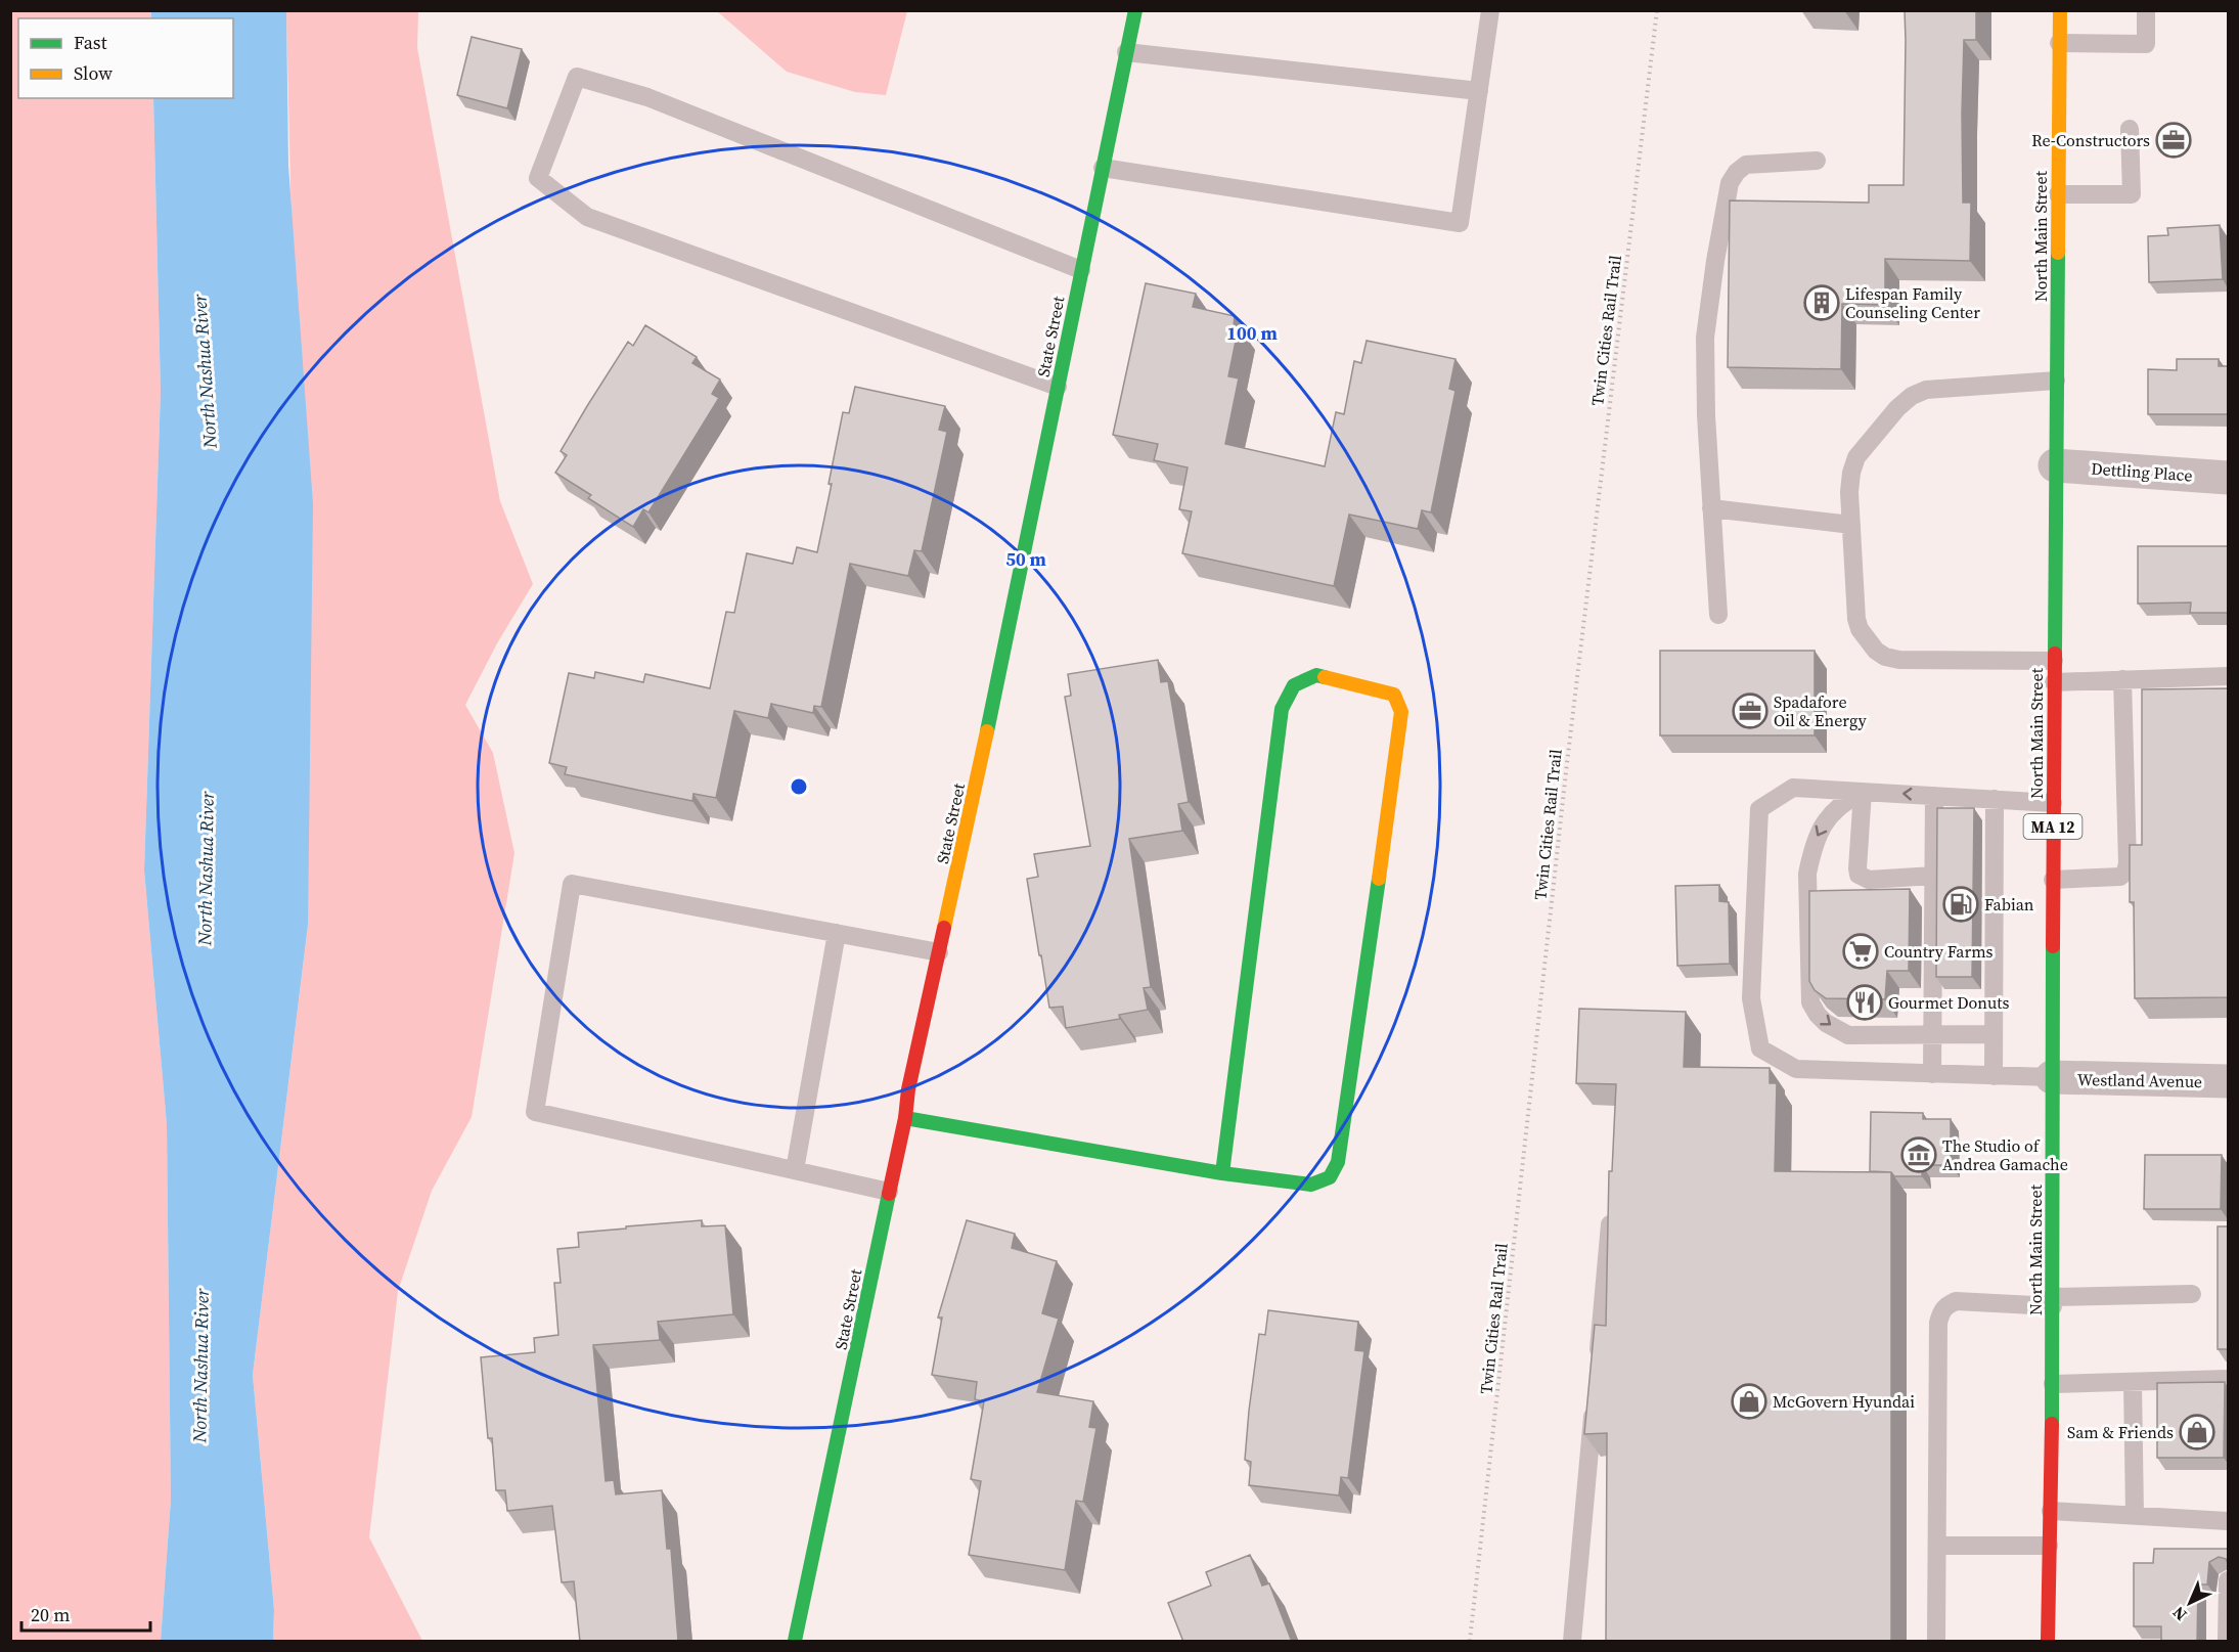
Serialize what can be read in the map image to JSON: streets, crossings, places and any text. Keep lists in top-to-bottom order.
{
  "streets": {
    "main road": ["North Main Street", "State Street", "MA 12"],
    "street": ["Dettling Place", "Westland Avenue"],
    "path": ["Twin Cities Rail Trail"]
  },
  "crossings": [
    ["North Main Street", "Dettling Place"],
    ["North Main Street", "Westland Avenue"]
  ],
  "water": ["North Nashua River"],
  "places": {
    "office": ["Re-Constructors", "Spadafore Oil & Energy"],
    "building": ["Lifespan Family Counseling Center"],
    "fuel station": ["Fabian"],
    "supermarket": ["Country Farms"],
    "restaurant": ["Gourmet Donuts"],
    "museum": ["The Studio of Andrea Gamache"],
    "shop": ["McGovern Hyundai", "Sam & Friends"]
  },
  "legend": ["Fast", "Slow"],
  "scale_bar": "20 m",
  "north": "bottom left",
  "rings": ["100 m", "50 m"]
}
